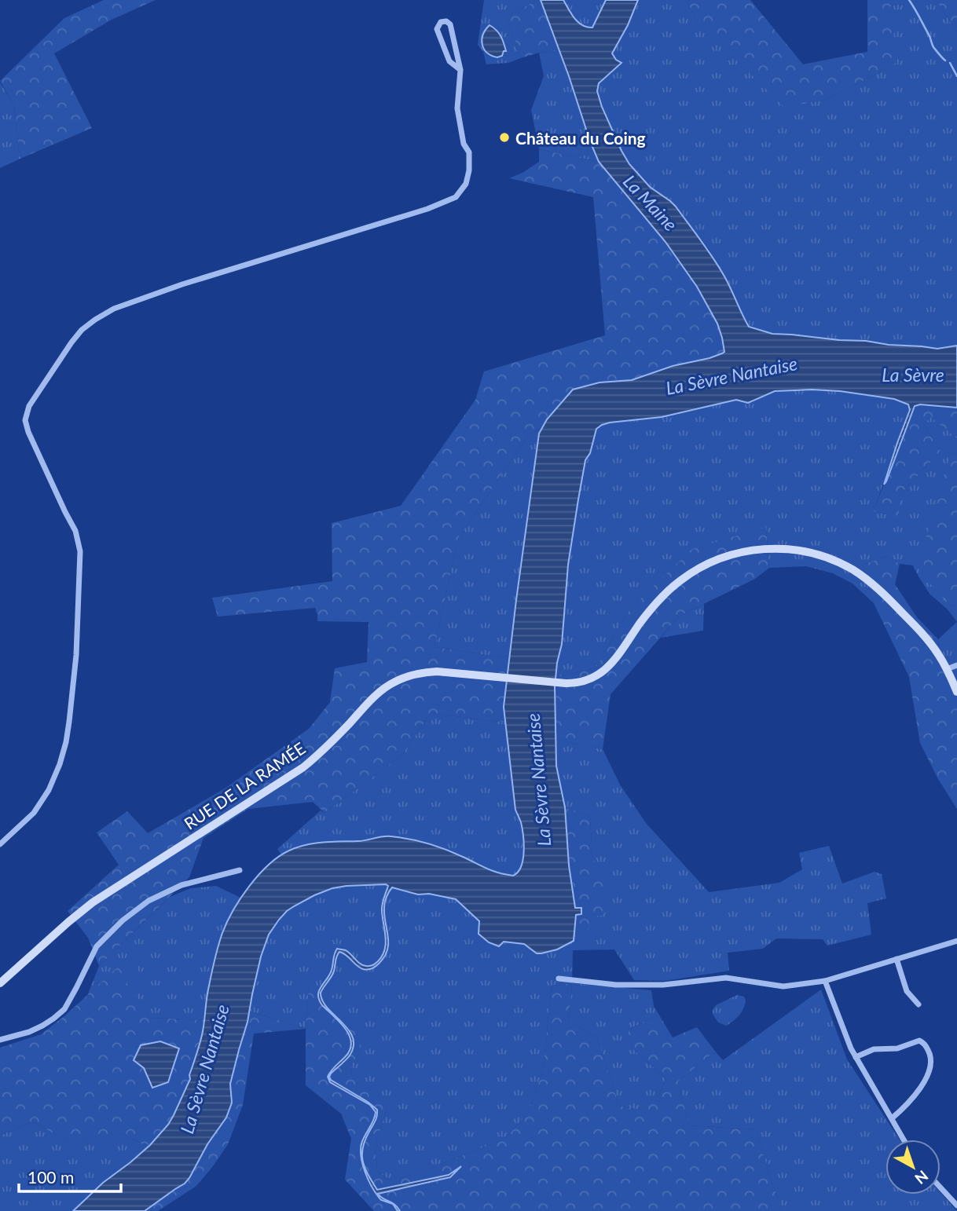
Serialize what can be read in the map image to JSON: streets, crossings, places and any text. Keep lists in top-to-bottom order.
{
  "streets": {
    "main road": ["RUE DE LA RAMÉE"]
  },
  "water": ["La Maine", "La Sèvre", "La Sèvre Nantaise"],
  "places": ["Château du Coing"],
  "scale_bar": "100 m",
  "north": "bottom right"
}
